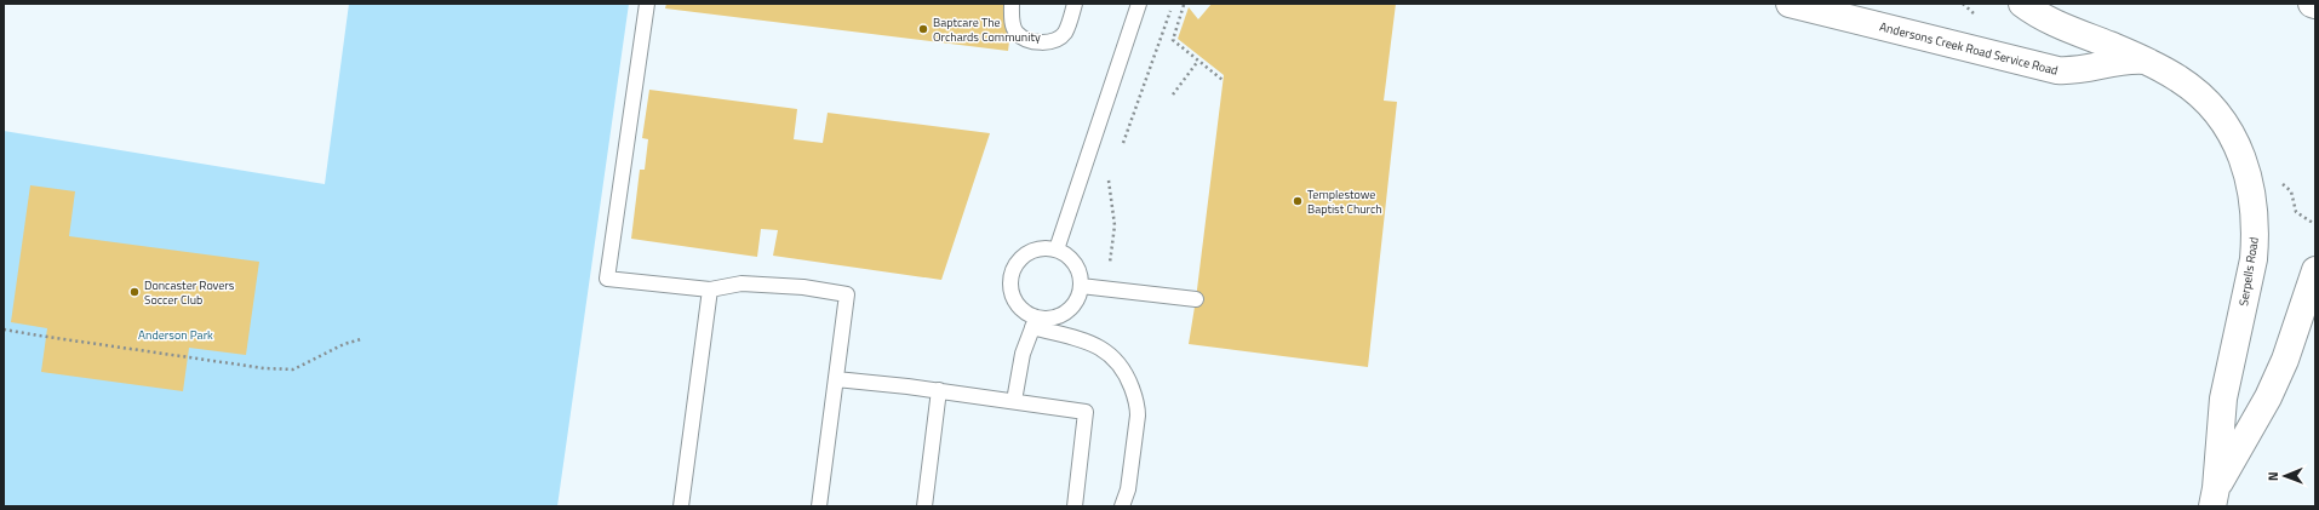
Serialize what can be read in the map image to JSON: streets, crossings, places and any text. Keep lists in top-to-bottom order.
{
  "streets": {
    "street": ["Andersons Creek Road Service Road", "Serpells Road"]
  },
  "crossings": [
    ["Andersons Creek Road Service Road", "Serpells Road"]
  ],
  "parks": ["Anderson Park"],
  "places": ["Baptcare The Orchards Community", "Templestowe Baptist Church", "Doncaster Rovers Soccer Club"],
  "north": "left"
}
